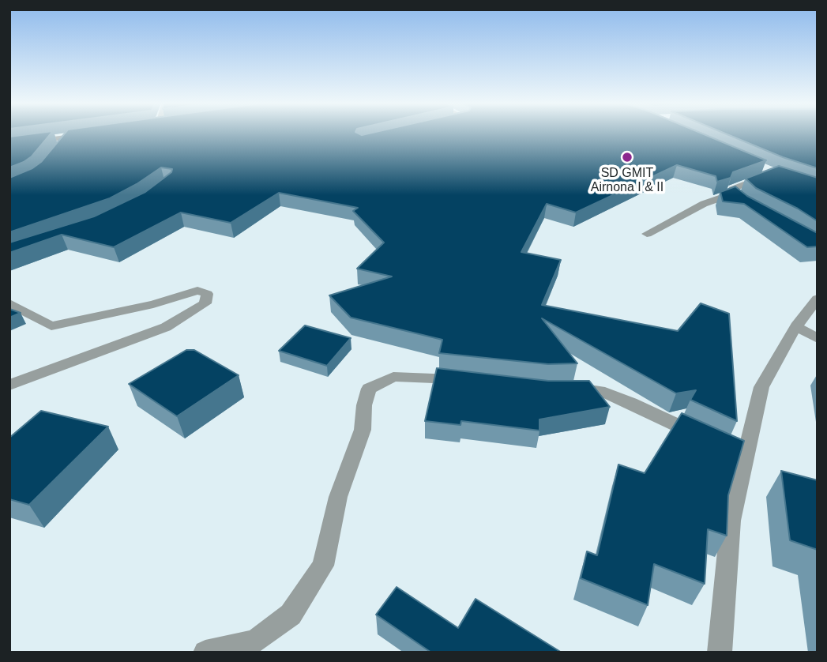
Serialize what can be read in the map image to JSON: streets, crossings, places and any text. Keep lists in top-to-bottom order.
{
  "places": ["SD GMIT Airnona I & II"]
}
